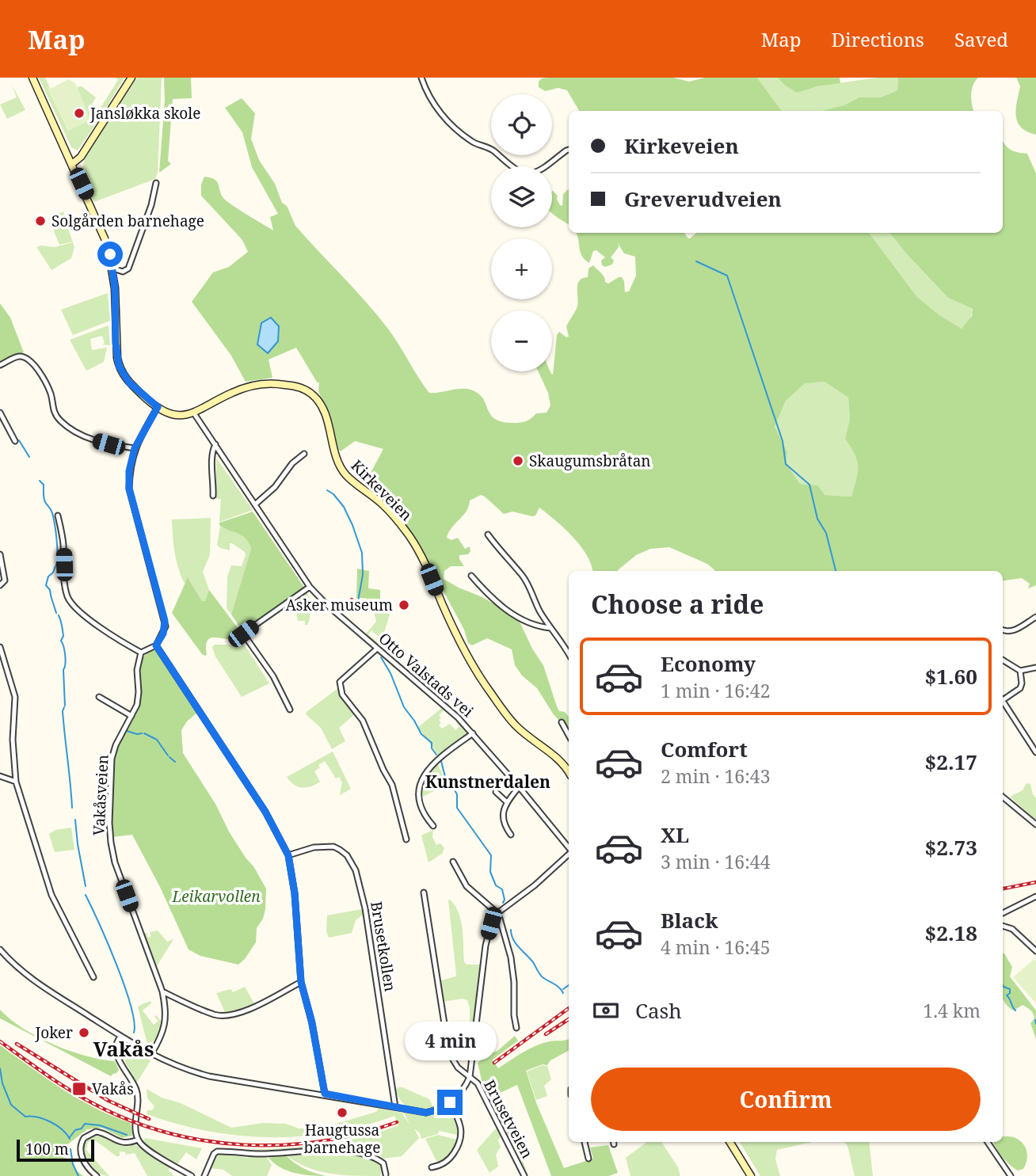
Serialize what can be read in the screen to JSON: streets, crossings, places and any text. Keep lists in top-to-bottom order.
{
  "streets": {
    "main road": ["Kirkeveien"],
    "street": [
      "Otto Valstads vei",
      "Vakåsveien",
      "Brusetkollen",
      "Brusetveien"
    ]
  },
  "crossings": [
    ["Kirkeveien", "Otto Valstads vei"]
  ],
  "districts": ["Kunstnerdalen", "Vakås"],
  "parks": ["Leikarvollen"],
  "places": {
    "other": [
      "Jansløkka skole",
      "Solgården barnehage",
      "Skaugumsbråtan",
      "Asker museum",
      "Joker",
      "Haugtussa barnehage"
    ],
    "transit": ["Vakås"]
  },
  "scale_bar": "100 m",
  "page": {
    "header": "Map",
    "nav": ["Map", "Directions", "Saved"],
    "map_buttons": ["+", "−"],
    "banner": ["Kirkeveien", "Greverudveien"],
    "heading": "Choose a ride",
    "list": [
      {
        "name": "Economy",
        "note": "1 min · 16:42",
        "value": "$1.60"
      },
      {
        "name": "Comfort",
        "note": "2 min · 16:43",
        "value": "$2.17"
      },
      {
        "name": "XL",
        "note": "3 min · 16:44",
        "value": "$2.73"
      },
      {
        "name": "Black",
        "note": "4 min · 16:45",
        "value": "$2.18"
      }
    ],
    "pay": ["Cash", "1.4 km"],
    "bubble": "4 min",
    "buttons": "Confirm",
    "scale": "100 m"
  }
}
